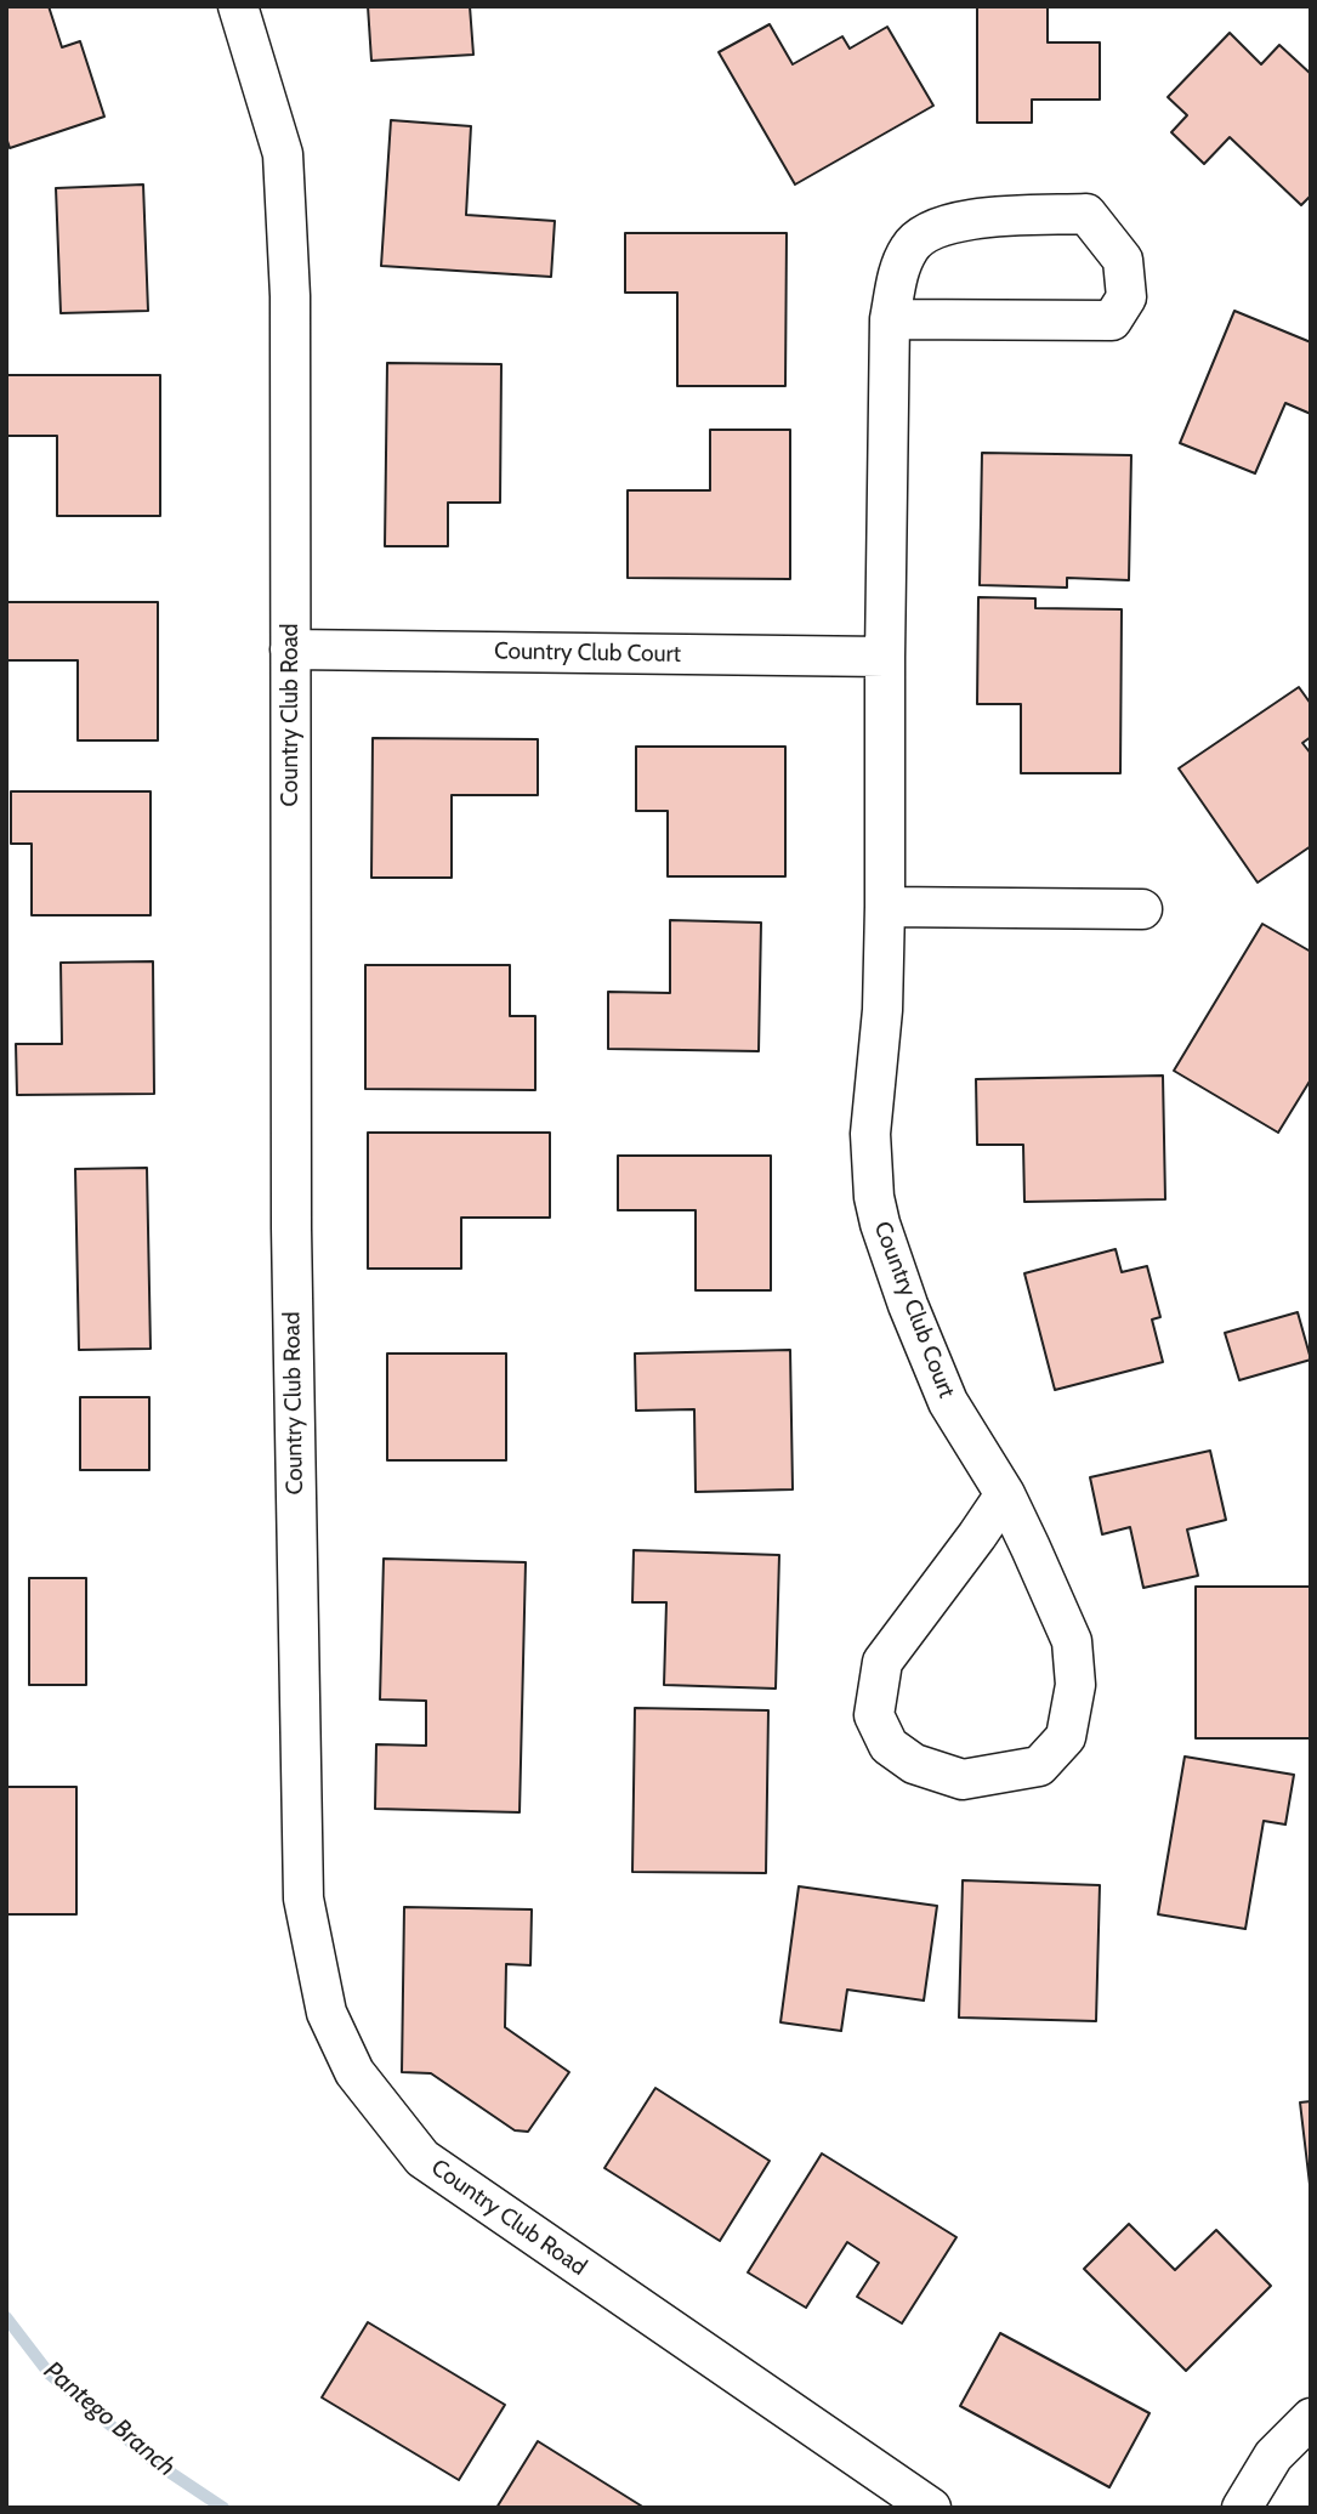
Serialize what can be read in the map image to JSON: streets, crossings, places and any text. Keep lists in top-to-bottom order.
{
  "streets": {
    "street": ["Country Club Court", "Country Club Road"]
  },
  "crossings": [
    ["Country Club Court", "Country Club Road"]
  ],
  "water": ["Pantego Branch"]
}
